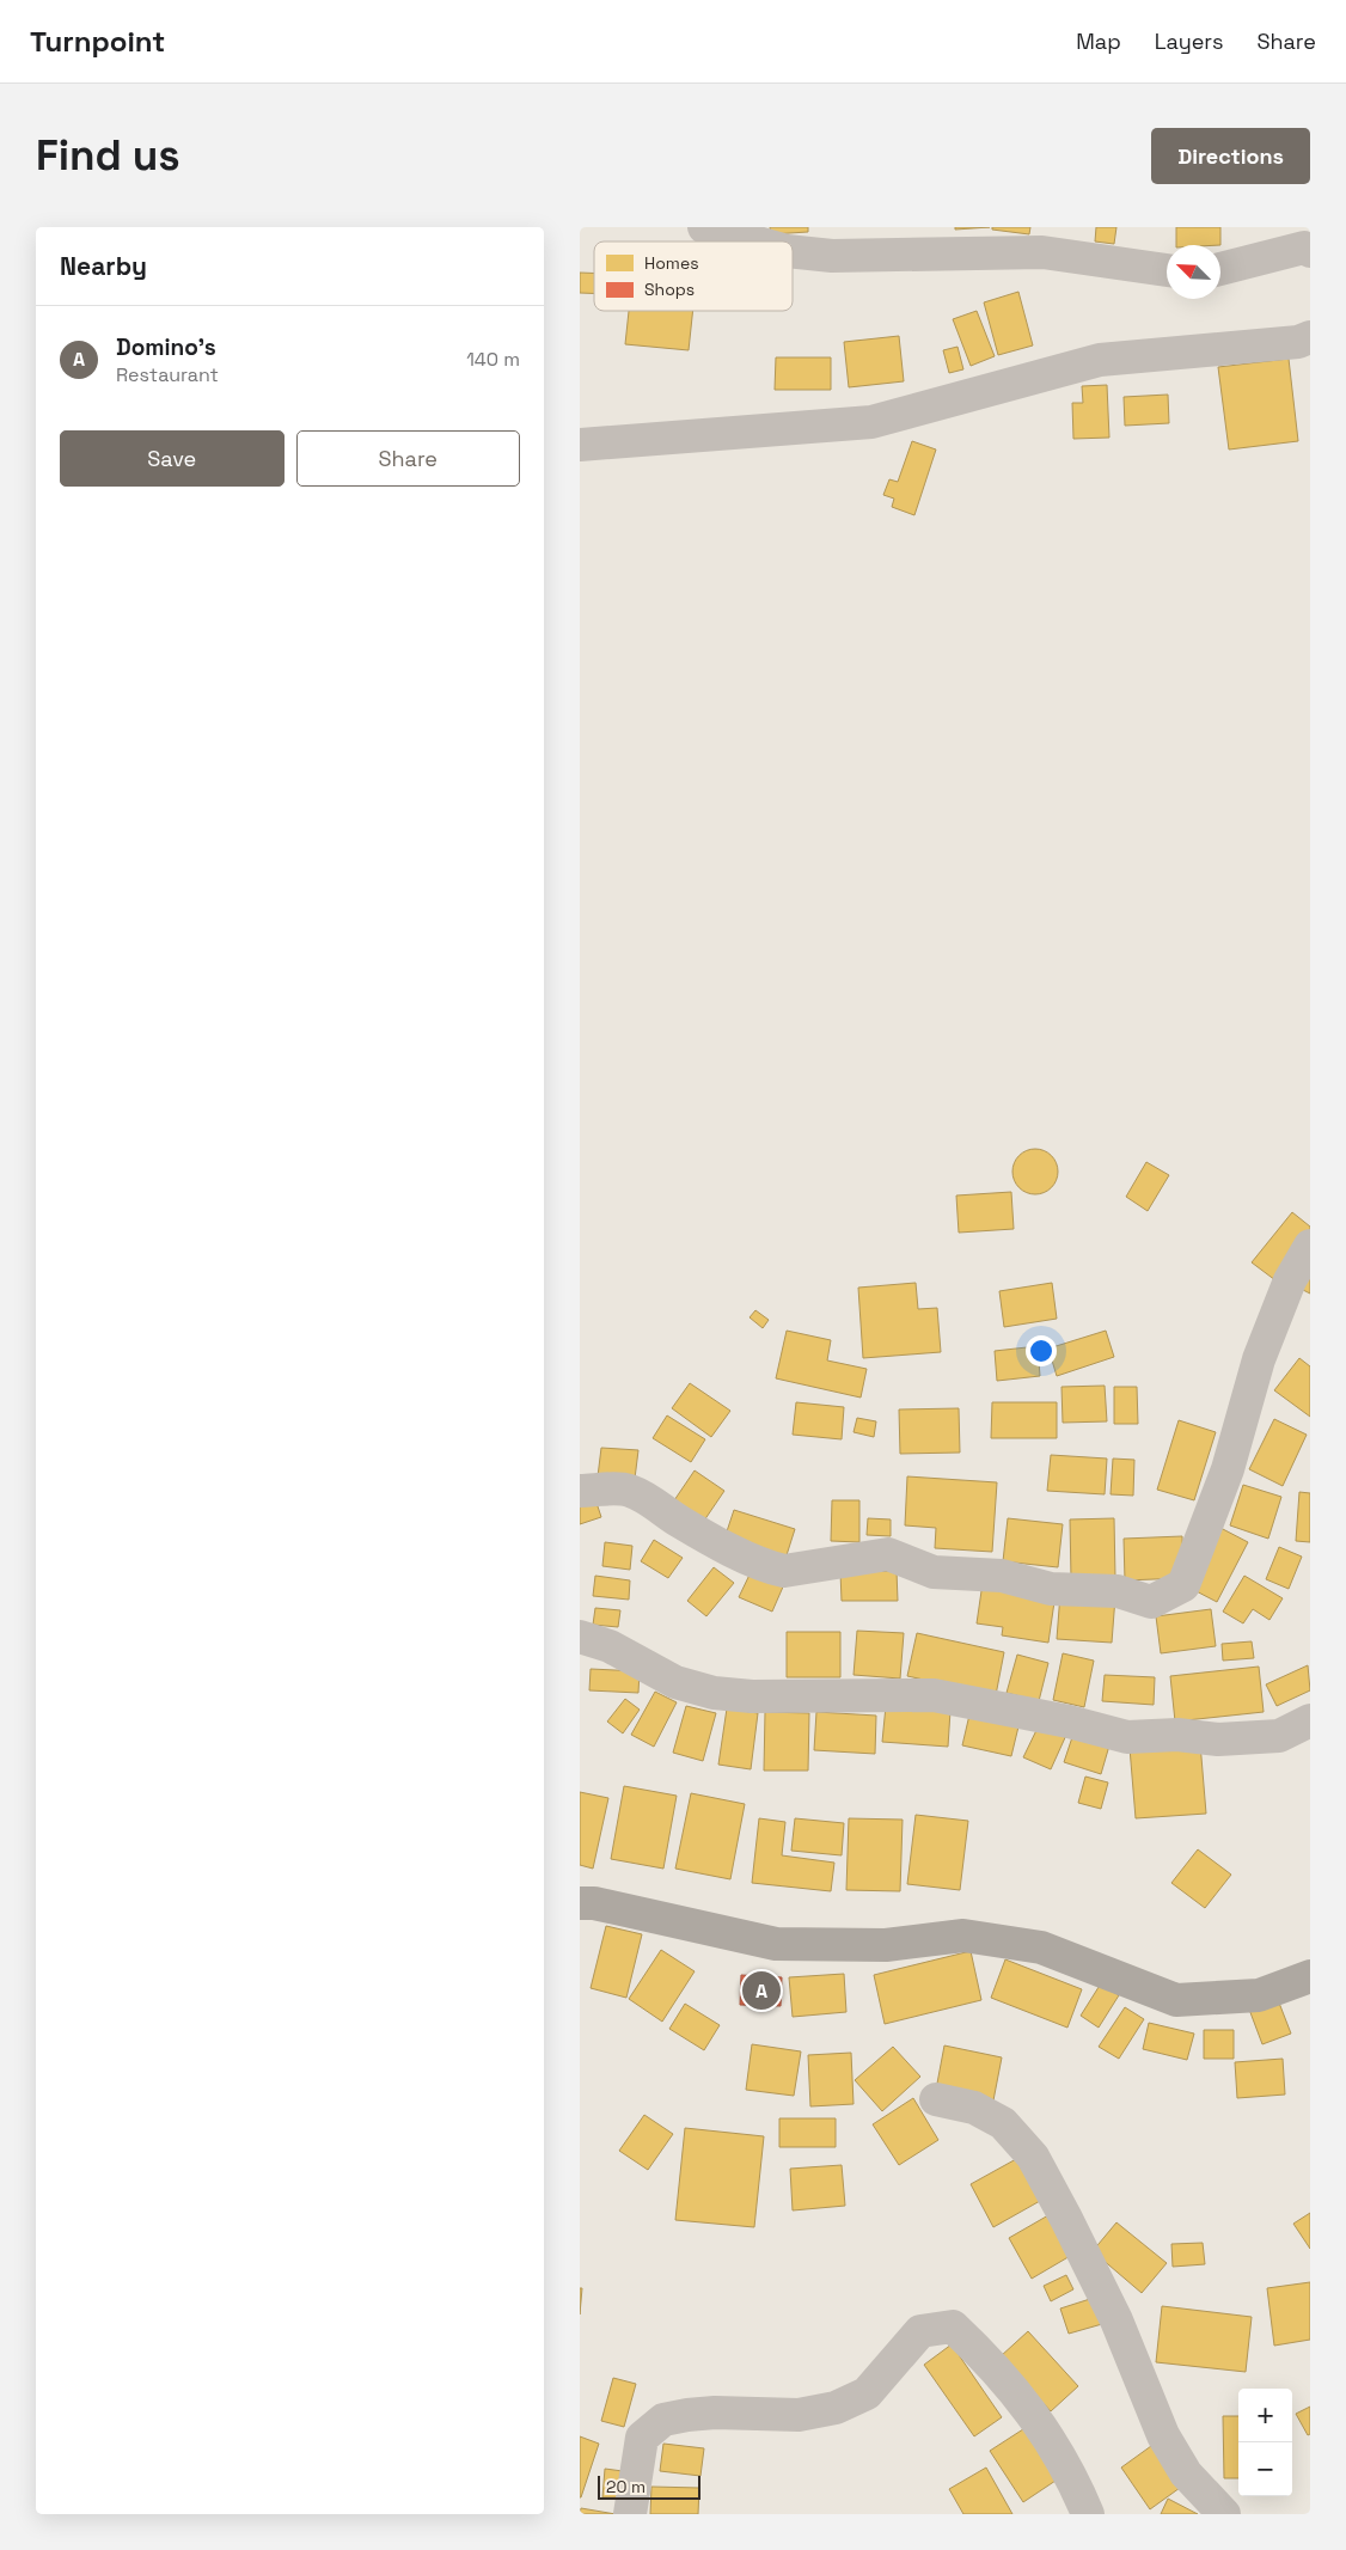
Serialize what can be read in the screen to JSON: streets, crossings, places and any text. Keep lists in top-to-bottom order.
{
  "legend": ["Homes", "Shops"],
  "scale_bar": "20 m",
  "north": "top left",
  "page": {
    "header": "Turnpoint",
    "nav": ["Map", "Layers", "Share"],
    "buttons": [
      "Directions",
      ["Save", "Share"]
    ],
    "title": "Find us",
    "heading": "Nearby",
    "list": [
      {
        "mark": "A",
        "name": "Domino's",
        "note": "Restaurant",
        "value": "140 m"
      }
    ],
    "pins": "A",
    "map_buttons": ["+", "−"],
    "scale": "20 m"
  }
}
